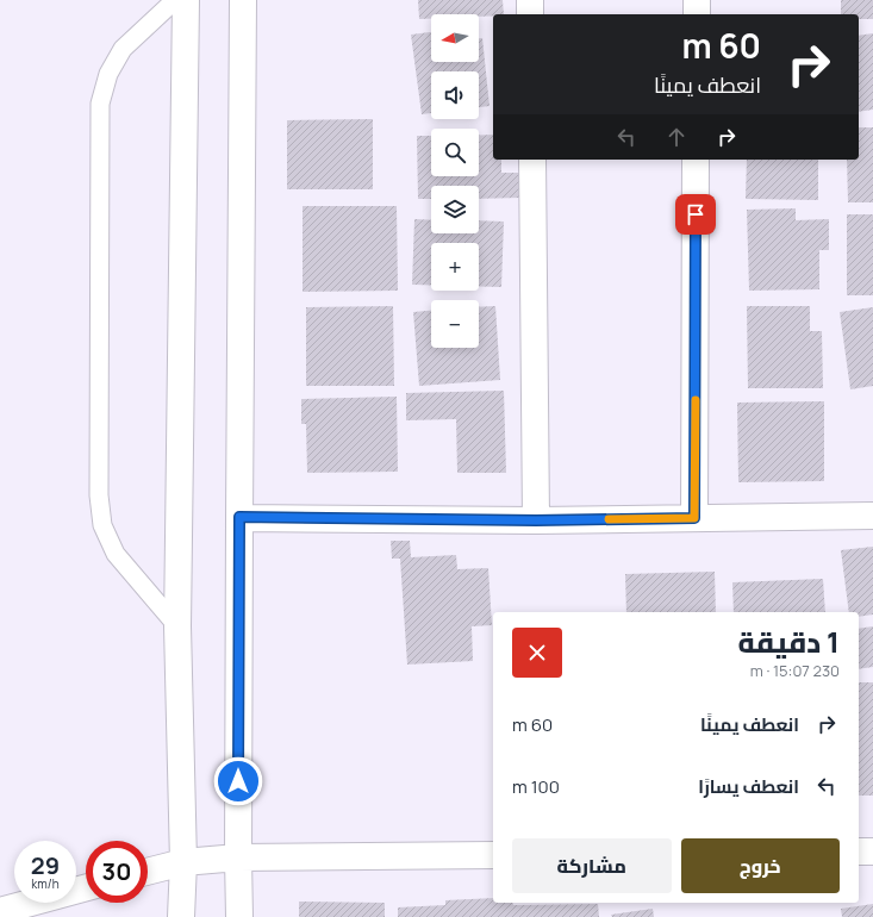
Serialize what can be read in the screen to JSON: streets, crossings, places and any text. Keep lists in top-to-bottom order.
{
  "north": "left",
  "page": {
    "map_buttons": ["+", "−"],
    "turn": ["60 m", "انعطف يمينًا"],
    "heading": ["1 دقيقة", "230 m · 15:07"],
    "list": [
      {
        "name": "انعطف يمينًا",
        "value": "60 m"
      },
      {
        "name": "انعطف يسارًا",
        "value": "100 m"
      }
    ],
    "buttons": ["خروج", "مشاركة"],
    "speed": "29 km/h",
    "limit": "30"
  }
}
